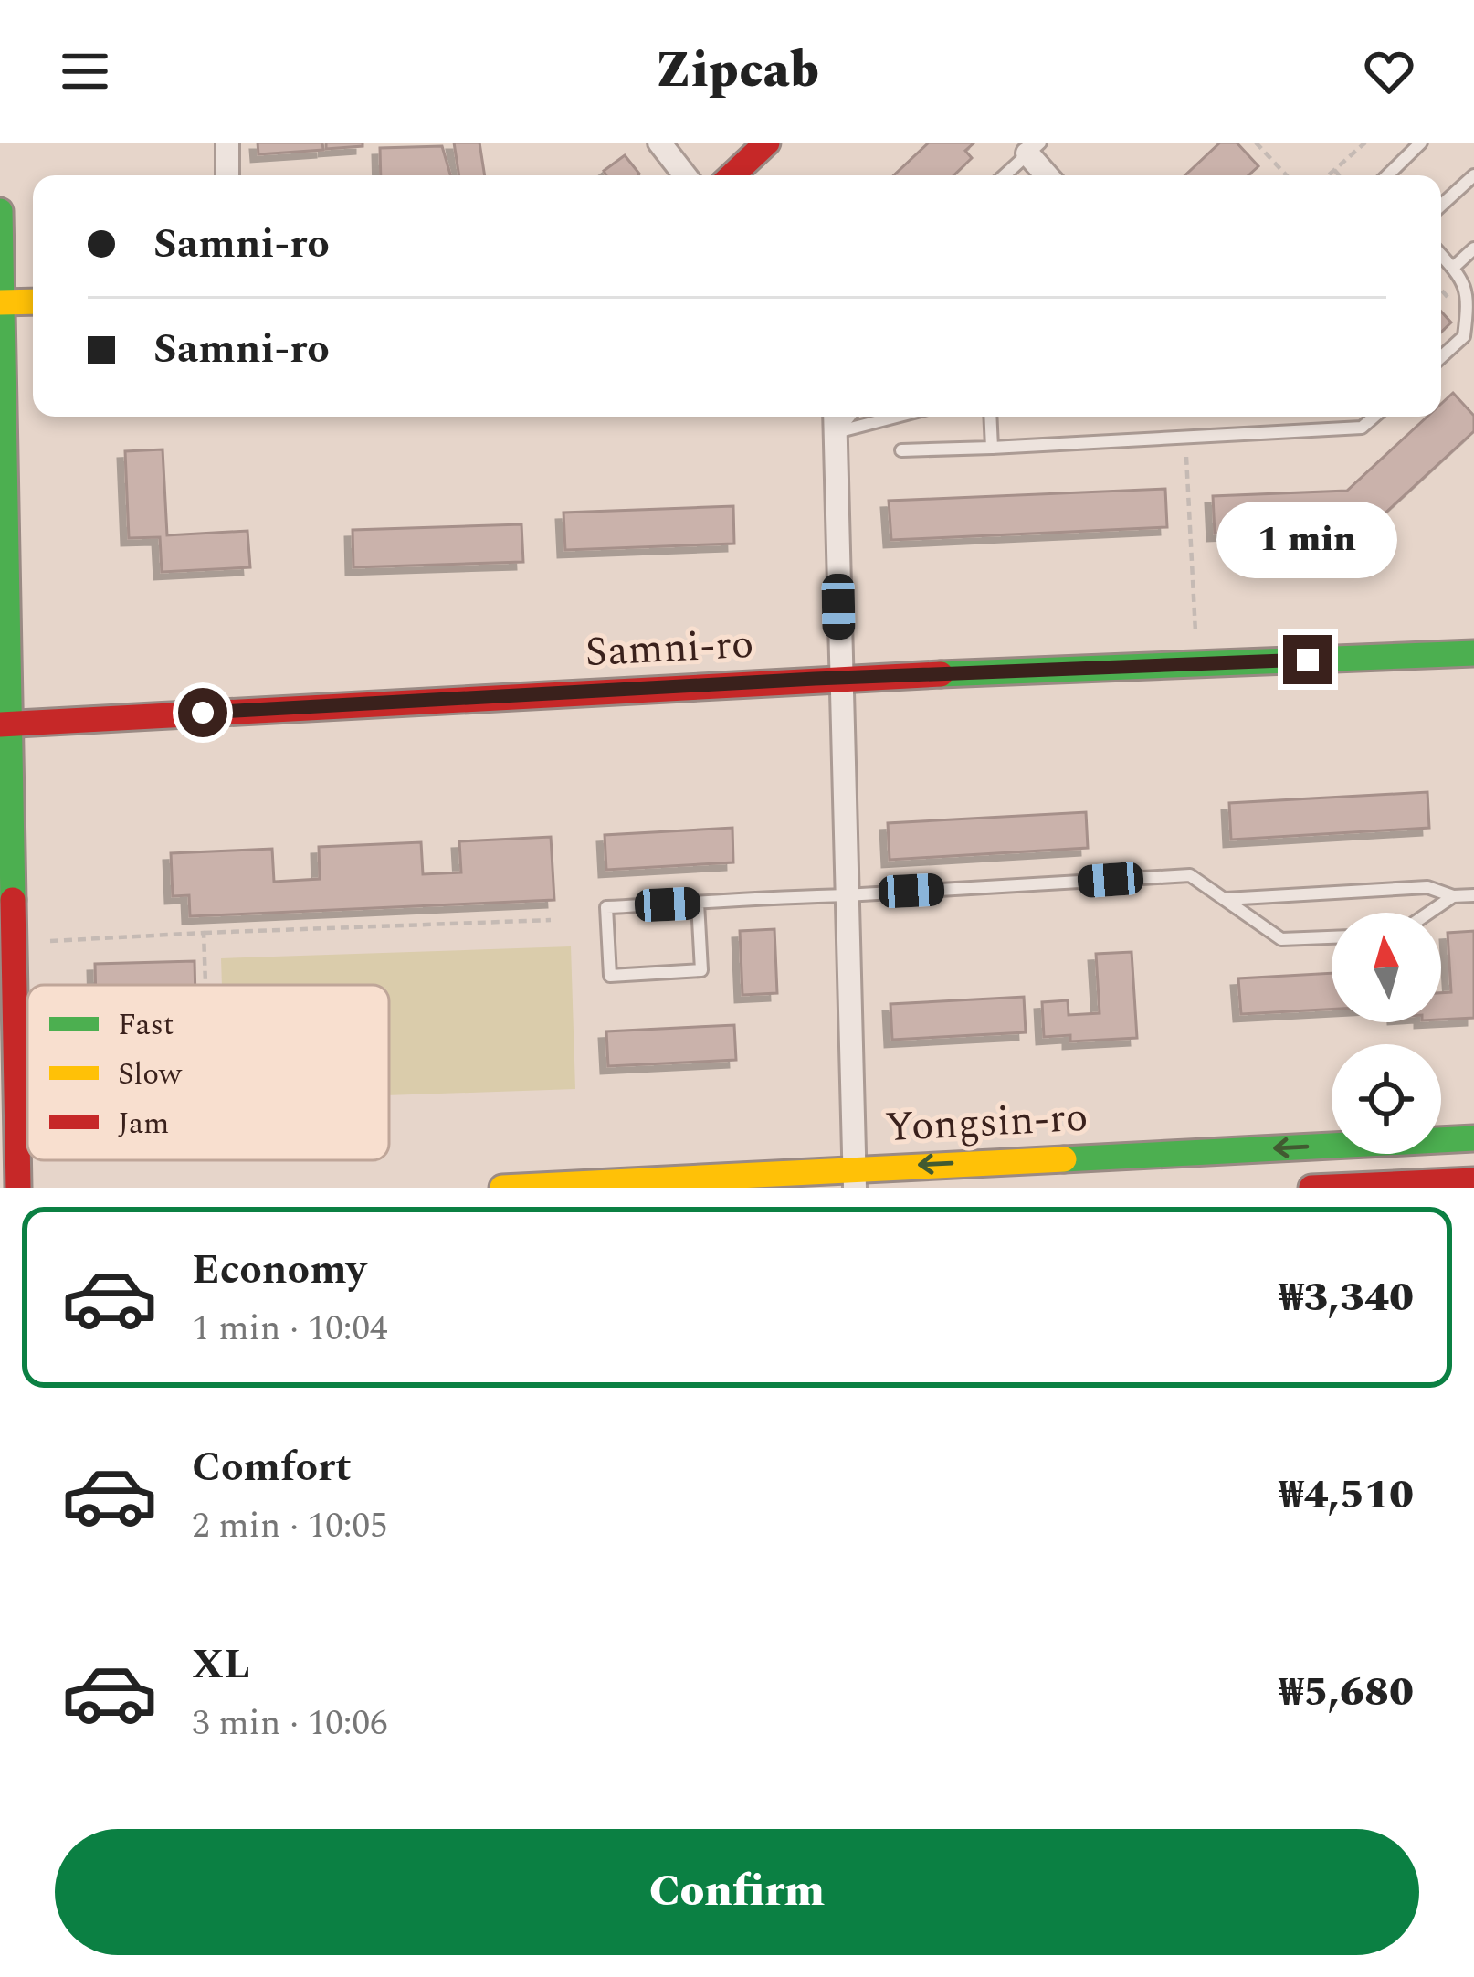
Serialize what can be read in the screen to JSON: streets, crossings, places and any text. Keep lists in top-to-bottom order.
{
  "streets": {
    "main road": ["Samni-ro", "Yongsin-ro"]
  },
  "one_way": ["Yongsin-ro"],
  "legend": ["Fast", "Slow", "Jam"],
  "north": "top",
  "page": {
    "header": "Zipcab",
    "banner": ["Samni-ro", "Samni-ro"],
    "bubble": "1 min",
    "list": [
      {
        "name": "Economy",
        "note": "1 min · 10:04",
        "value": "₩3,340"
      },
      {
        "name": "Comfort",
        "note": "2 min · 10:05",
        "value": "₩4,510"
      },
      {
        "name": "XL",
        "note": "3 min · 10:06",
        "value": "₩5,680"
      }
    ],
    "buttons": "Confirm"
  }
}
